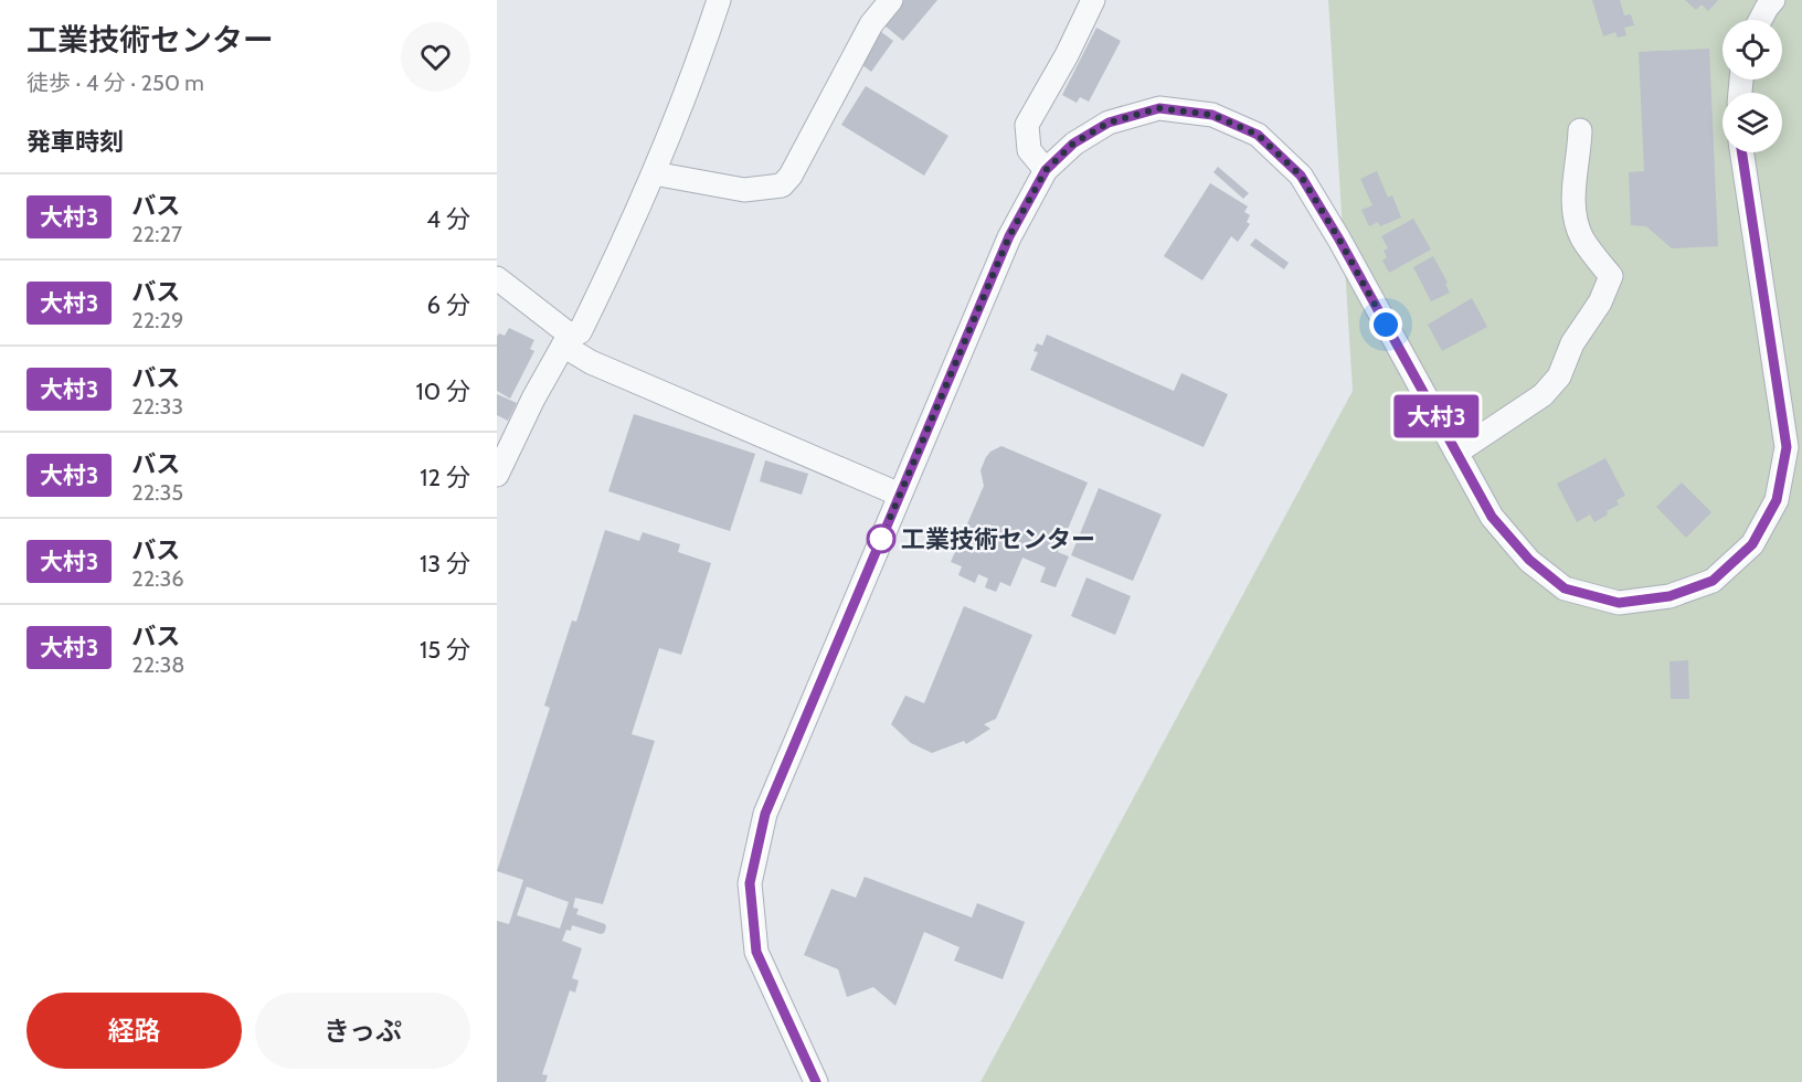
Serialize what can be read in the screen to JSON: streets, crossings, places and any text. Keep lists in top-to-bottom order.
{
  "places": ["工業技術センター"],
  "lines": ["bus line 大村3"],
  "page": {
    "heading": [
      ["工業技術センター", "徒歩 · 4 分 · 250 m"],
      "発車時刻"
    ],
    "on_map": "大村3",
    "list": [
      {
        "mark": "大村3",
        "name": "バス",
        "note": "22:27",
        "value": "4 分"
      },
      {
        "mark": "大村3",
        "name": "バス",
        "note": "22:29",
        "value": "6 分"
      },
      {
        "mark": "大村3",
        "name": "バス",
        "note": "22:33",
        "value": "10 分"
      },
      {
        "mark": "大村3",
        "name": "バス",
        "note": "22:35",
        "value": "12 分"
      },
      {
        "mark": "大村3",
        "name": "バス",
        "note": "22:36",
        "value": "13 分"
      },
      {
        "mark": "大村3",
        "name": "バス",
        "note": "22:38",
        "value": "15 分"
      }
    ],
    "buttons": ["経路", "きっぷ"]
  }
}
